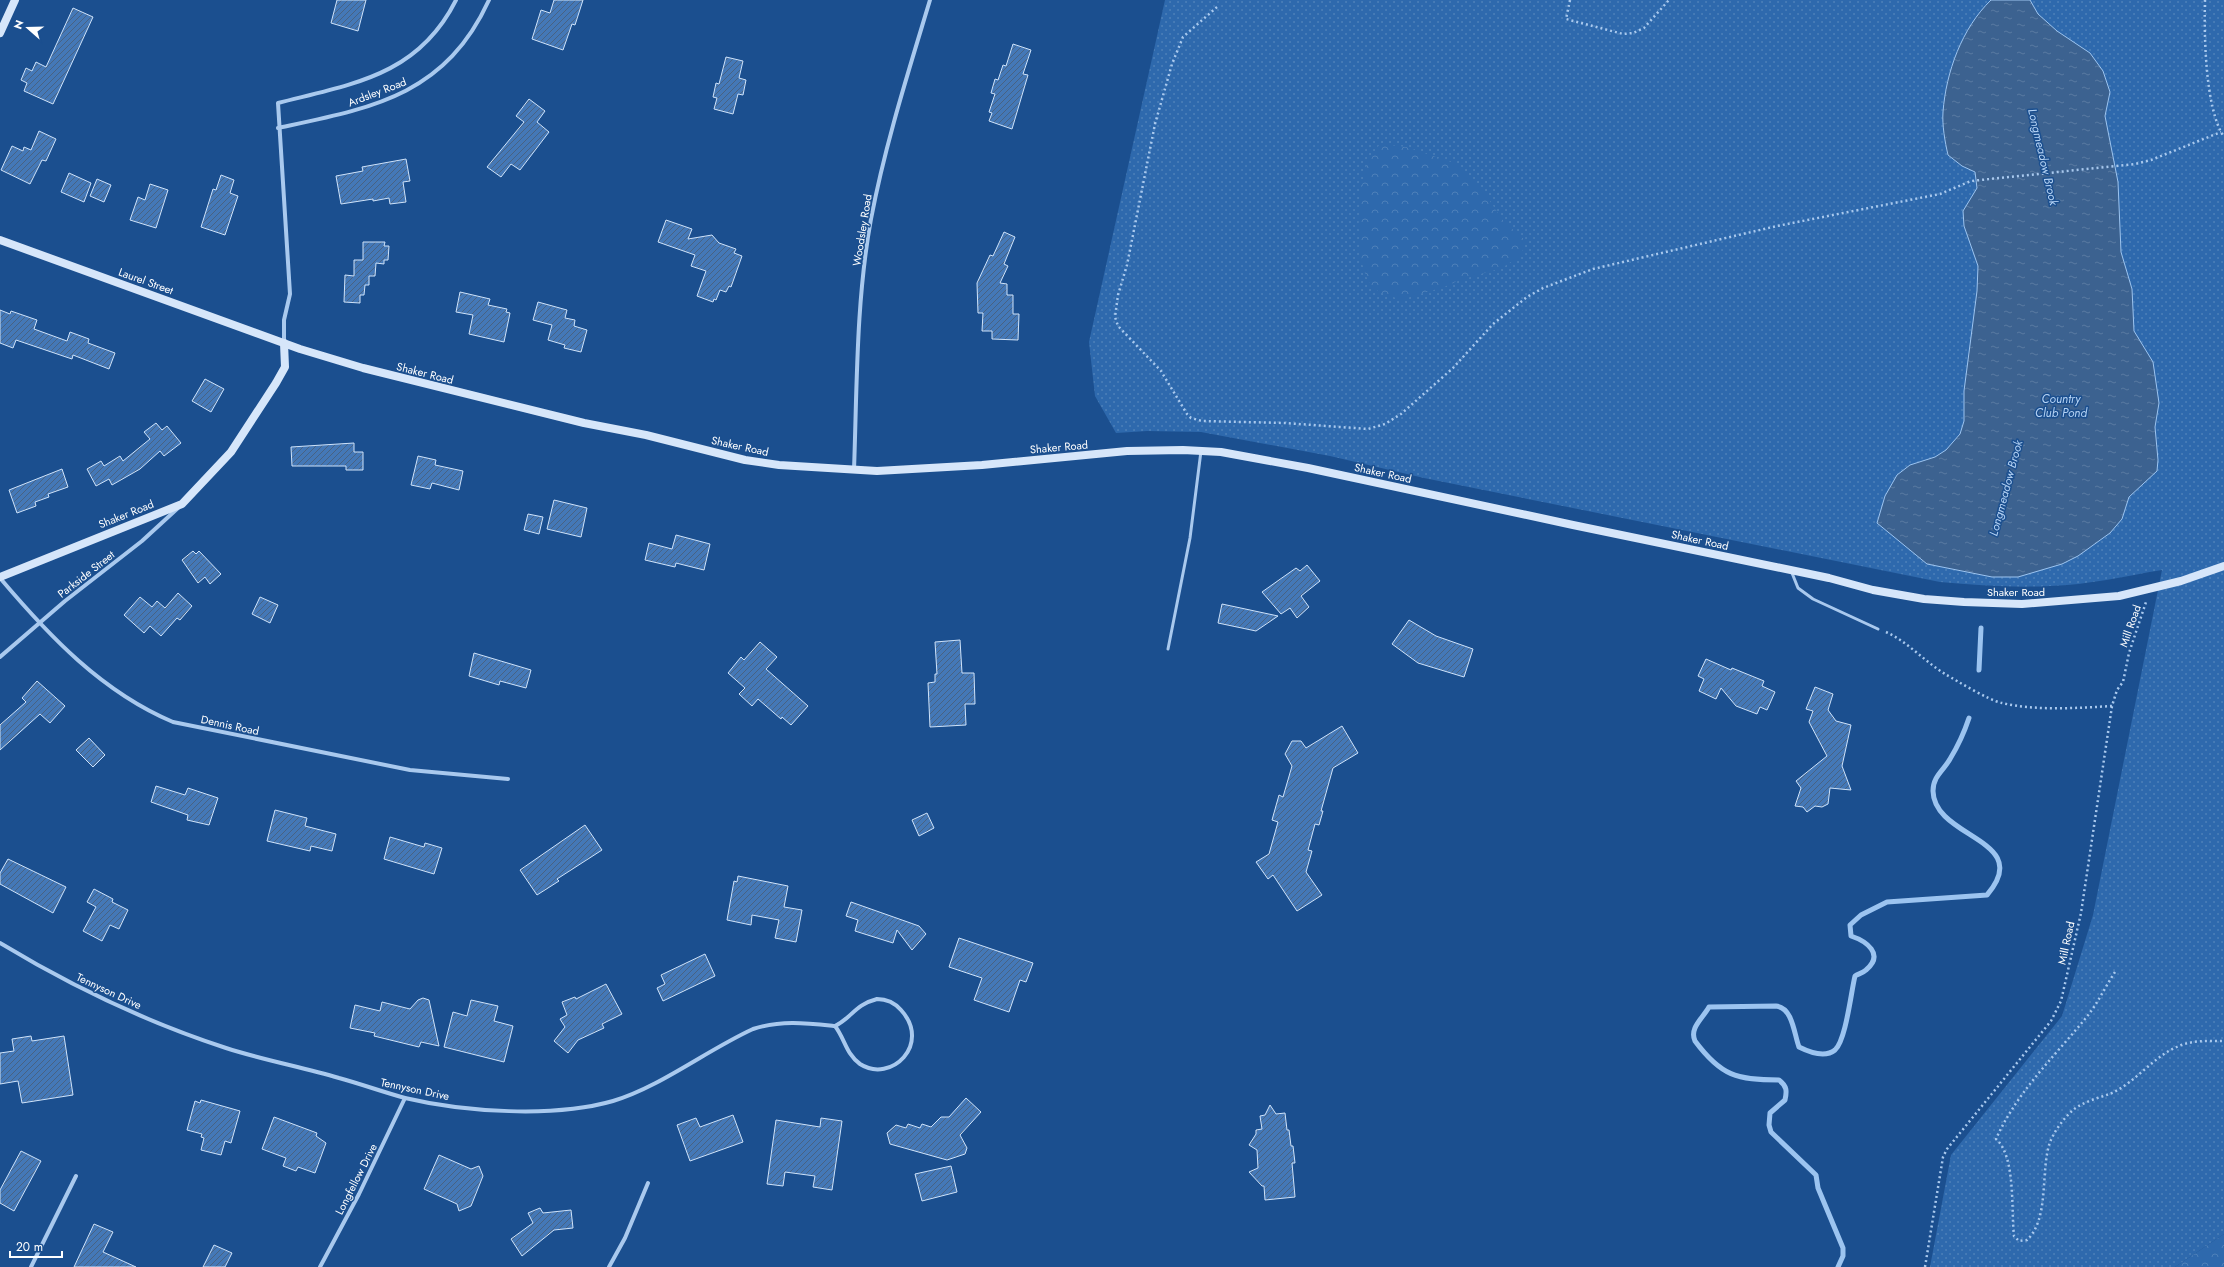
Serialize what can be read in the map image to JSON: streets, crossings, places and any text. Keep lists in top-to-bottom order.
{
  "streets": {
    "main road": ["Laurel Street", "Shaker Road"],
    "street": [
      "Ardsley Road",
      "Woodsley Road",
      "Parkside Street",
      "Dennis Road",
      "Tennyson Drive",
      "Longfellow Drive"
    ],
    "path": ["Mill Road"]
  },
  "crossings": [
    ["Ardsley Road", "Laurel Street"],
    ["Ardsley Road", "Shaker Road"],
    ["Woodsley Road", "Shaker Road"],
    ["Laurel Street", "Shaker Road"],
    ["Shaker Road", "Parkside Street"],
    ["Shaker Road", "Mill Road"],
    ["Shaker Road", "Dennis Road"],
    ["Parkside Street", "Dennis Road"],
    ["Tennyson Drive", "Longfellow Drive"]
  ],
  "water": ["Longmeadow Brook", "Country Club Pond"],
  "scale_bar": "20 m",
  "north": "left"
}
